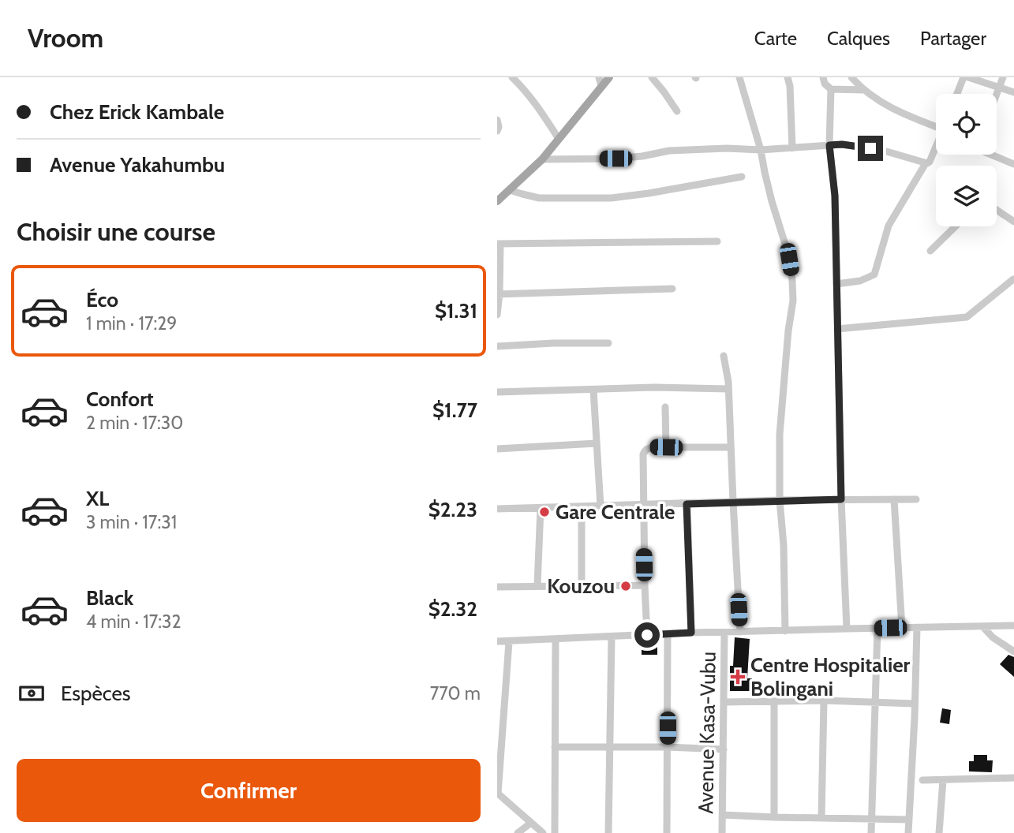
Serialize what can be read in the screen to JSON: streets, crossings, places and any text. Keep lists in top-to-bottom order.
{
  "streets": {
    "street": ["Avenue Kasa-Vubu"]
  },
  "places": {
    "other": ["Gare Centrale", "Kouzou"],
    "health": ["Centre Hospitalier Bolingani"]
  },
  "page": {
    "header": "Vroom",
    "nav": ["Carte", "Calques", "Partager"],
    "banner": ["Chez Erick Kambale", "Avenue Yakahumbu"],
    "heading": "Choisir une course",
    "list": [
      {
        "name": "Éco",
        "note": "1 min · 17:29",
        "value": "$1.31"
      },
      {
        "name": "Confort",
        "note": "2 min · 17:30",
        "value": "$1.77"
      },
      {
        "name": "XL",
        "note": "3 min · 17:31",
        "value": "$2.23"
      },
      {
        "name": "Black",
        "note": "4 min · 17:32",
        "value": "$2.32"
      }
    ],
    "pay": ["Espèces", "770 m"],
    "buttons": "Confirmer"
  }
}
